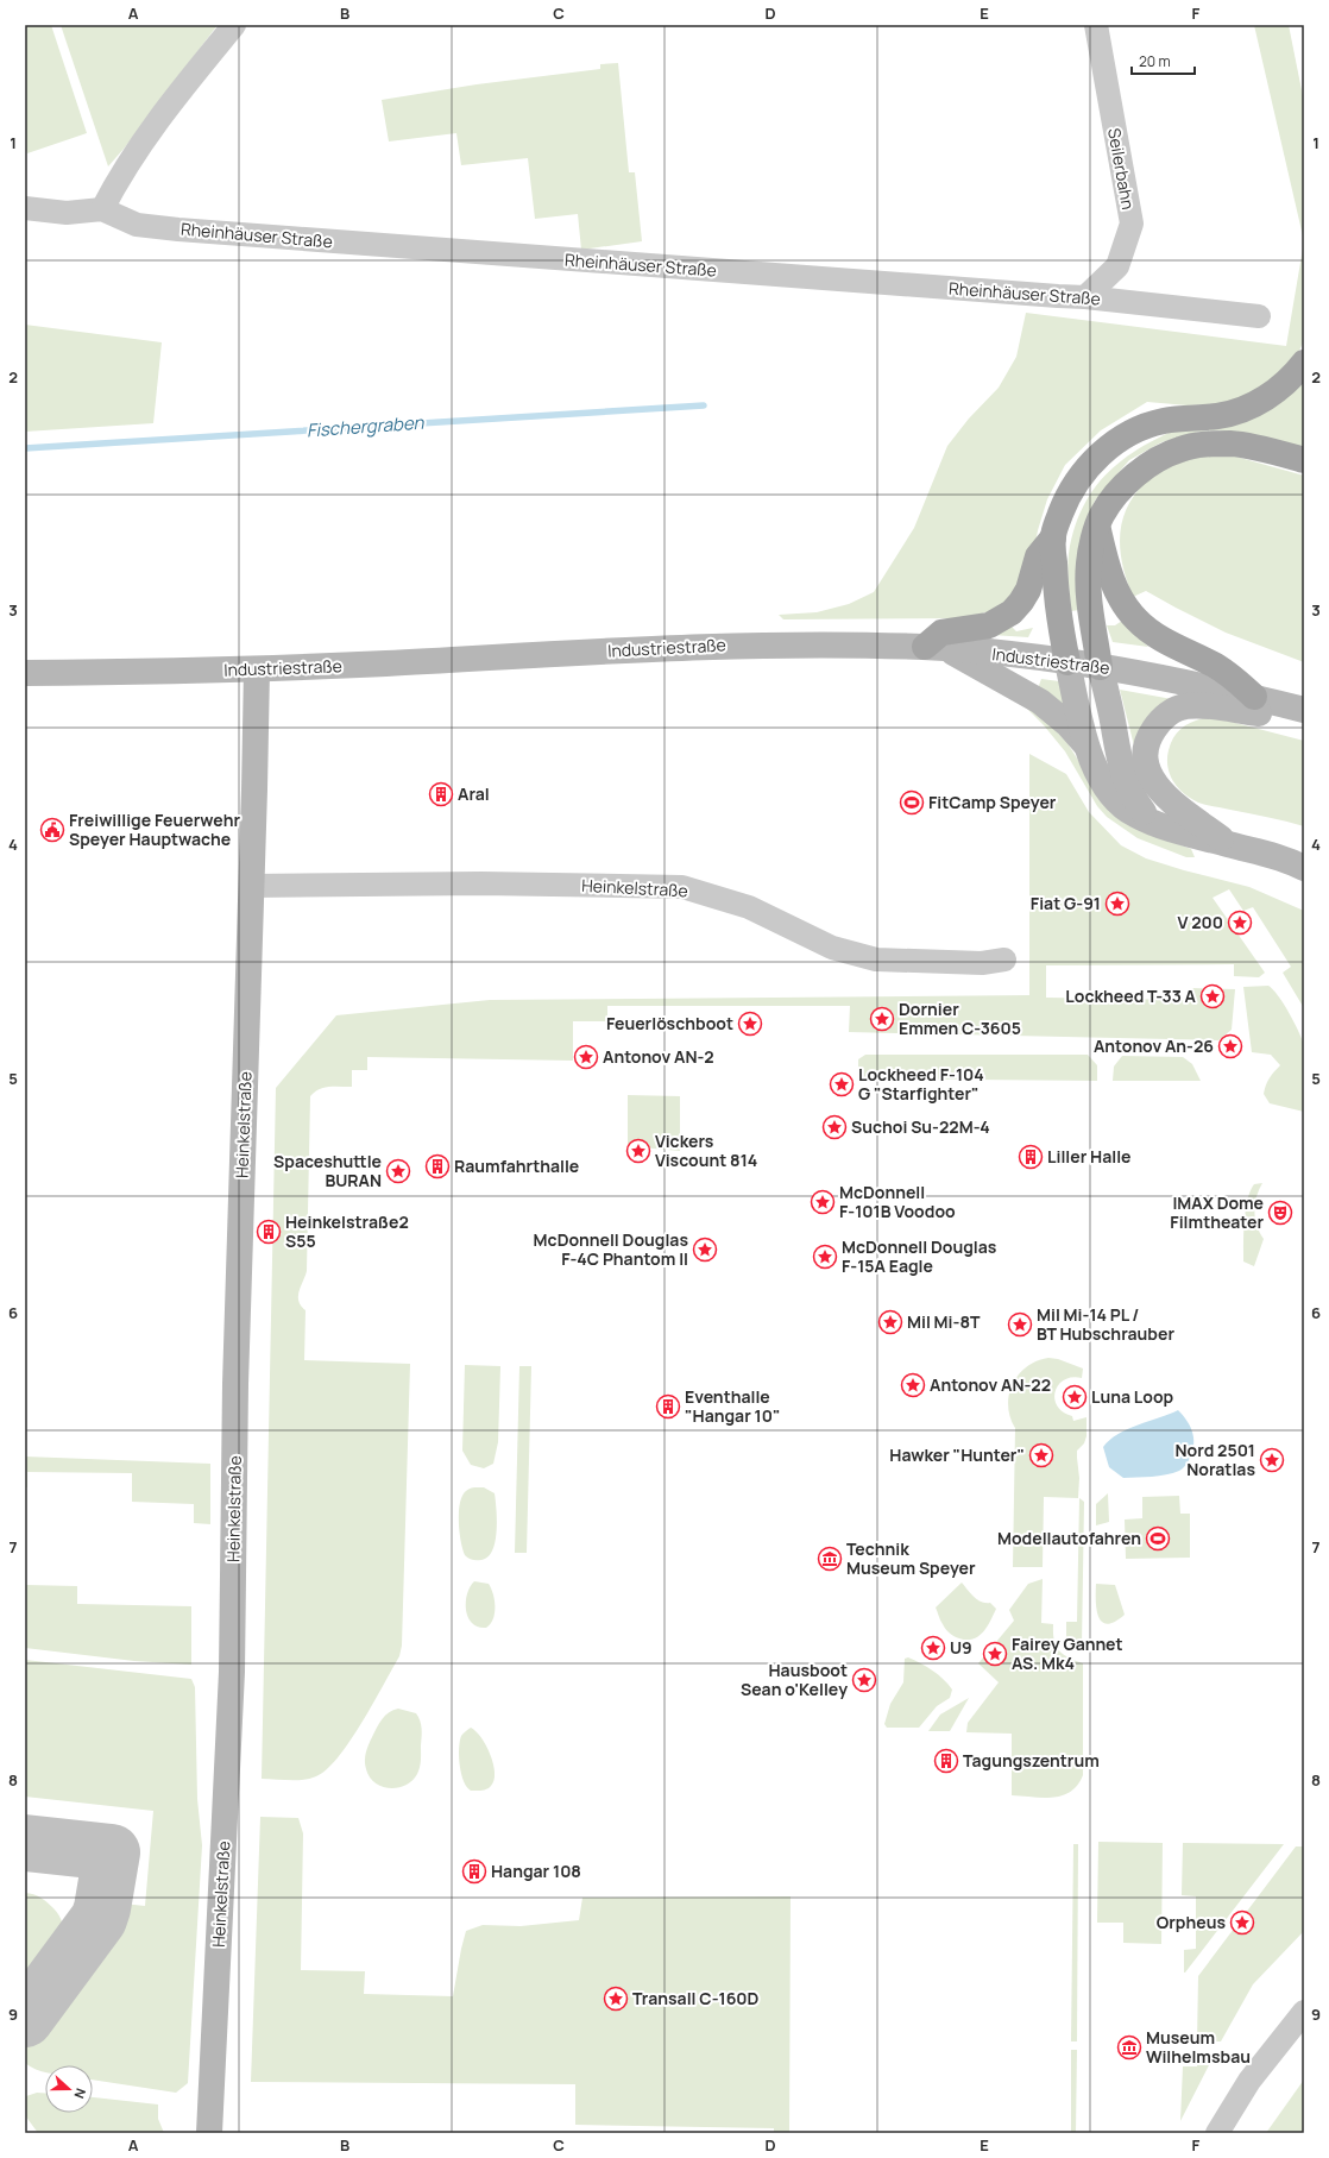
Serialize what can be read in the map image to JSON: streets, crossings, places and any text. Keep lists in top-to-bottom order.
{
  "streets": {
    "street": [
      "Seilerbahn",
      "Rheinhäuser Straße",
      "Industriestraße",
      "Heinkelstraße"
    ]
  },
  "crossings": [
    ["Seilerbahn", "Rheinhäuser Straße"],
    ["Industriestraße", "Heinkelstraße"]
  ],
  "water": ["Fischergraben"],
  "places": {
    "building": [
      "Aral",
      "Liller Halle",
      "Raumfahrthalle",
      "Heinkelstraße2 S55",
      "Eventhalle \"Hangar 10\"",
      "Tagungszentrum",
      "Hangar 108"
    ],
    "sports": ["FitCamp Speyer", "Modellautofahren"],
    "public building": ["Freiwillige Feuerwehr Speyer Hauptwache"],
    "place": [
      "Fiat G-91",
      "V 200",
      "Lockheed T-33 A",
      "Dornier Emmen C-3605",
      "Feuerlöschboot",
      "Antonov An-26",
      "Antonov AN-2",
      "Lockheed F-104 G \"Starfighter\"",
      "Suchoi Su-22M-4",
      "Vickers Viscount 814",
      "Spaceshuttle BURAN",
      "McDonnell F-101B Voodoo",
      "McDonnell Douglas F-4C Phantom II",
      "McDonnell Douglas F-15A Eagle",
      "Mil Mi-8T",
      "Mil Mi-14 PL / BT Hubschrauber",
      "Antonov AN-22",
      "Luna Loop",
      "Hawker \"Hunter\"",
      "Nord 2501 Noratlas",
      "U9",
      "Fairey Gannet AS. Mk4",
      "Hausboot Sean o'Kelley",
      "Orpheus",
      "Transall C-160D"
    ],
    "theatre": ["IMAX Dome Filmtheater"],
    "museum": ["Technik Museum Speyer", "Museum Wilhelmsbau"]
  },
  "scale_bar": "20 m",
  "north": "right",
  "grid": {
    "columns": [
      "A",
      "B",
      "C",
      "D",
      "E",
      "F"
    ],
    "rows": [
      "1",
      "2",
      "3",
      "4",
      "5",
      "6",
      "7",
      "8",
      "9"
    ]
  }
}
